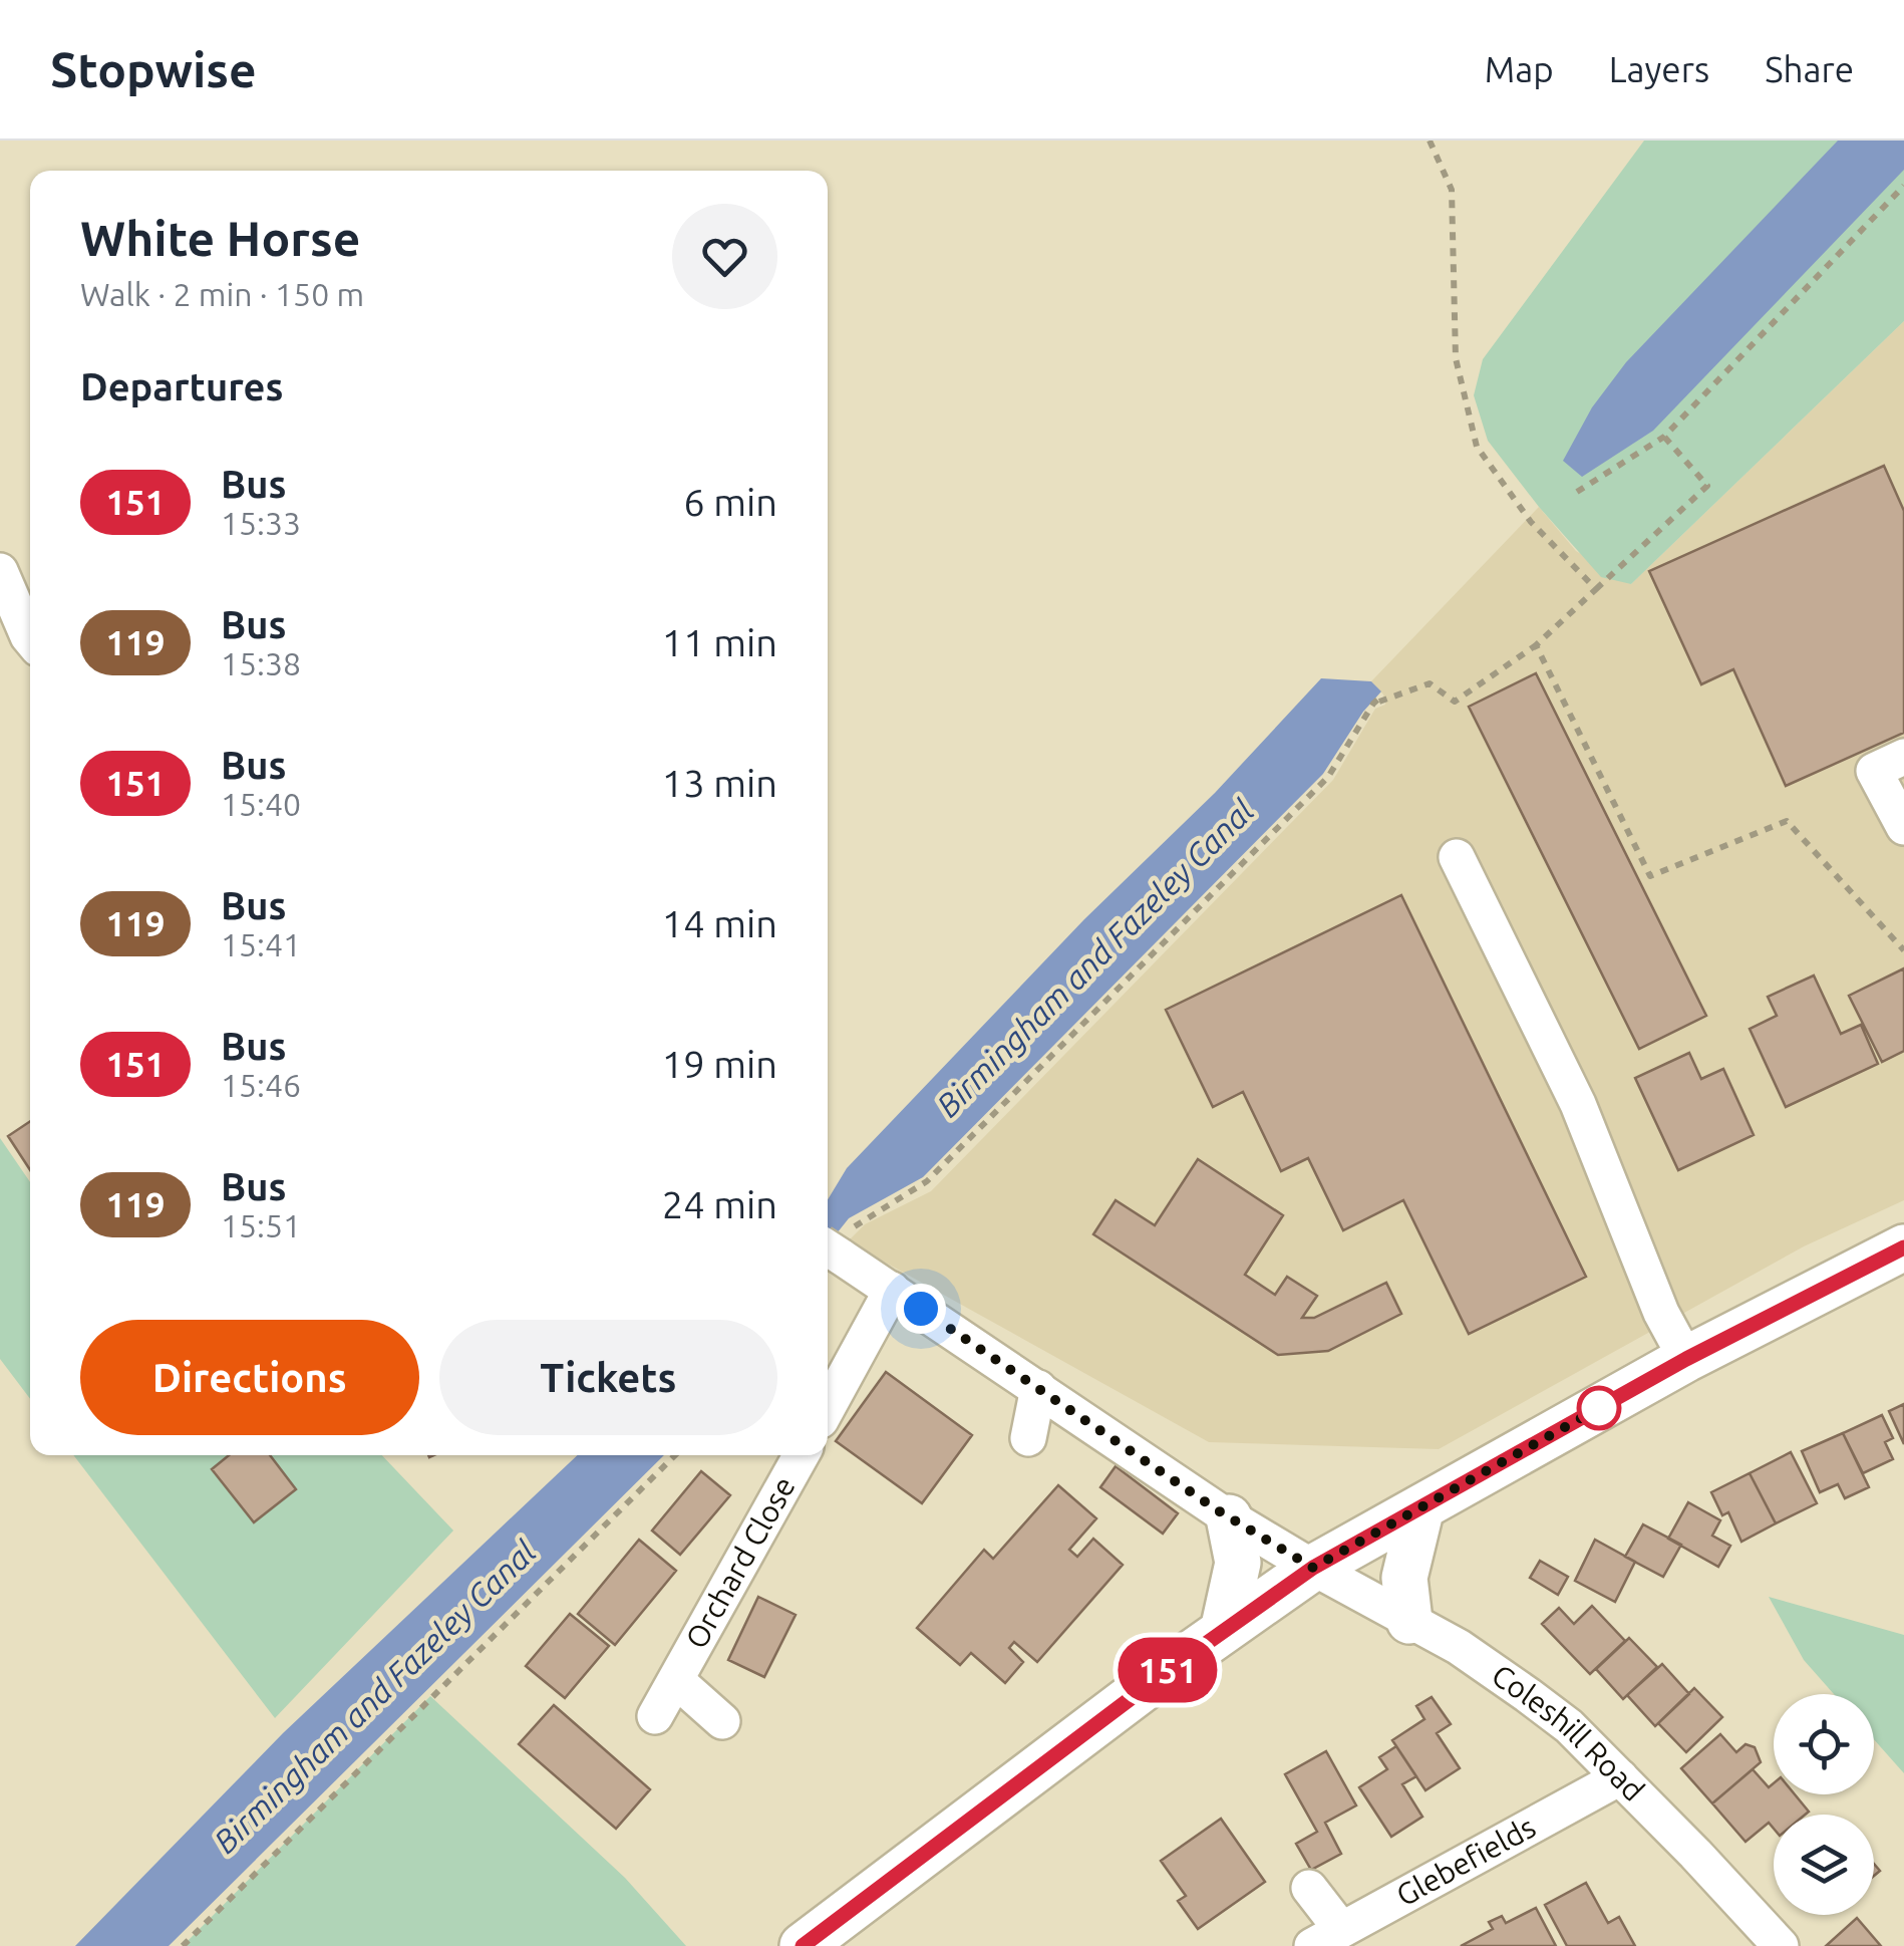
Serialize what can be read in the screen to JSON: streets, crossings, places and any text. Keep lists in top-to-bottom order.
{
  "streets": {
    "street": ["Orchard Close", "Coleshill Road", "Glebefields"]
  },
  "crossings": [
    ["Coleshill Road", "Glebefields"]
  ],
  "water": ["Birmingham and Fazeley Canal"],
  "lines": ["bus line 151"],
  "page": {
    "header": "Stopwise",
    "nav": ["Map", "Layers", "Share"],
    "on_map": "151",
    "heading": [
      ["White Horse", "Walk · 2 min · 150 m"],
      "Departures"
    ],
    "list": [
      {
        "mark": "151",
        "name": "Bus",
        "note": "15:33",
        "value": "6 min"
      },
      {
        "mark": "119",
        "name": "Bus",
        "note": "15:38",
        "value": "11 min"
      },
      {
        "mark": "151",
        "name": "Bus",
        "note": "15:40",
        "value": "13 min"
      },
      {
        "mark": "119",
        "name": "Bus",
        "note": "15:41",
        "value": "14 min"
      },
      {
        "mark": "151",
        "name": "Bus",
        "note": "15:46",
        "value": "19 min"
      },
      {
        "mark": "119",
        "name": "Bus",
        "note": "15:51",
        "value": "24 min"
      }
    ],
    "buttons": ["Directions", "Tickets"]
  }
}
